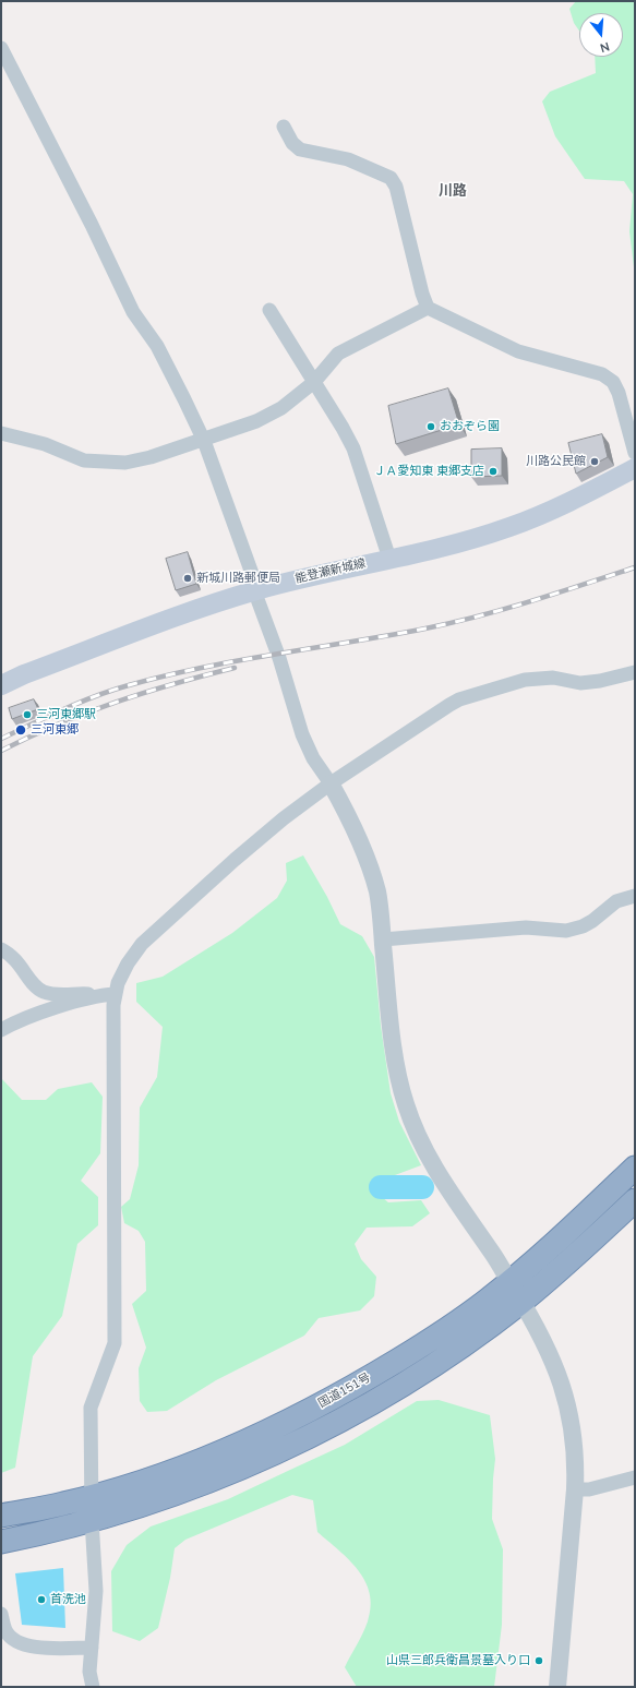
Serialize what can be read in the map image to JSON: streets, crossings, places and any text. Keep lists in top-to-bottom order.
{
  "streets": {
    "highway": ["国道151号"],
    "main road": ["能登瀬新城線"]
  },
  "districts": ["川路"],
  "places": [
    "おおぞら園",
    "川路公民館",
    "ＪＡ愛知東 東郷支店",
    "新城川路郵便局",
    "三河東郷駅",
    "三河東郷",
    "首洗池",
    "山県三郎兵衛昌景墓入り口"
  ],
  "north": "bottom"
}
